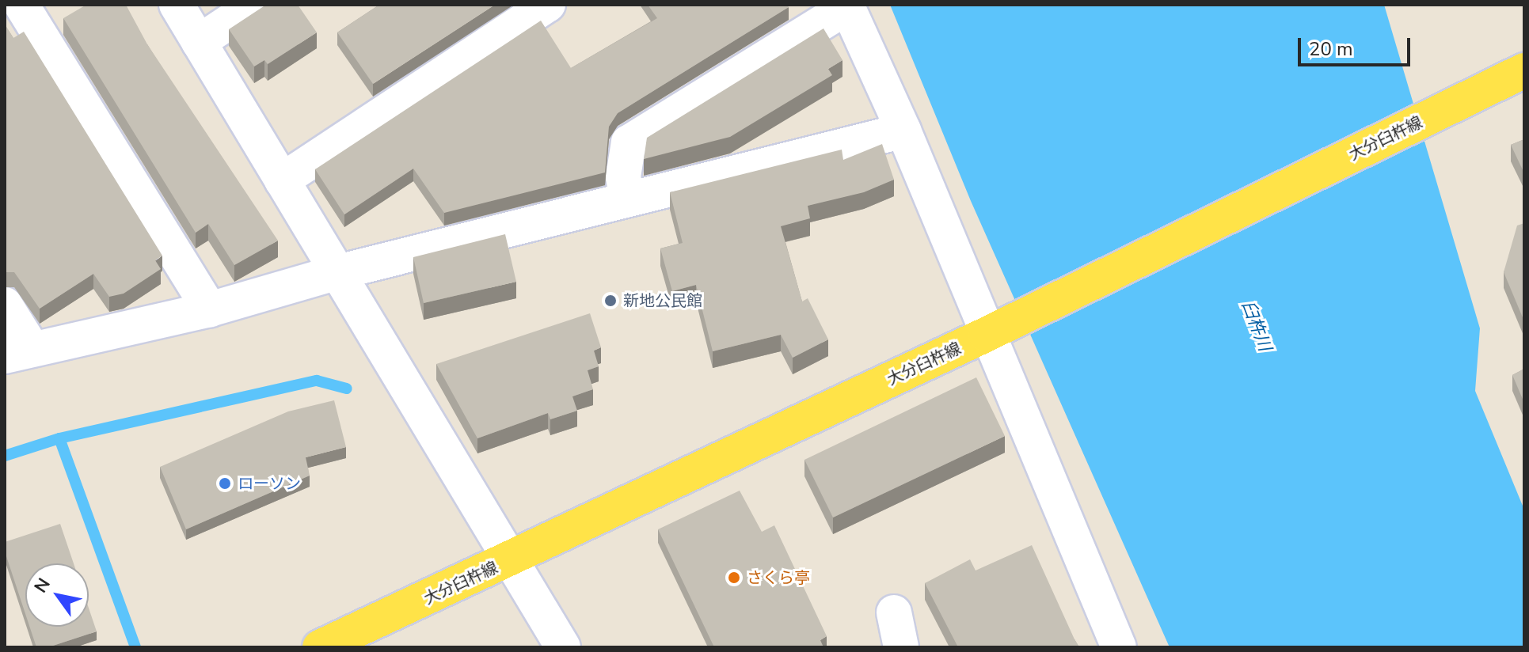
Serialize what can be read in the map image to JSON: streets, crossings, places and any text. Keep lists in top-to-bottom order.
{
  "streets": {
    "main road": ["大分臼杵線"]
  },
  "water": ["臼杵川"],
  "places": ["新地公民館", "ローソン", "さくら亭"],
  "scale_bar": "20 m",
  "north": "top left"
}
